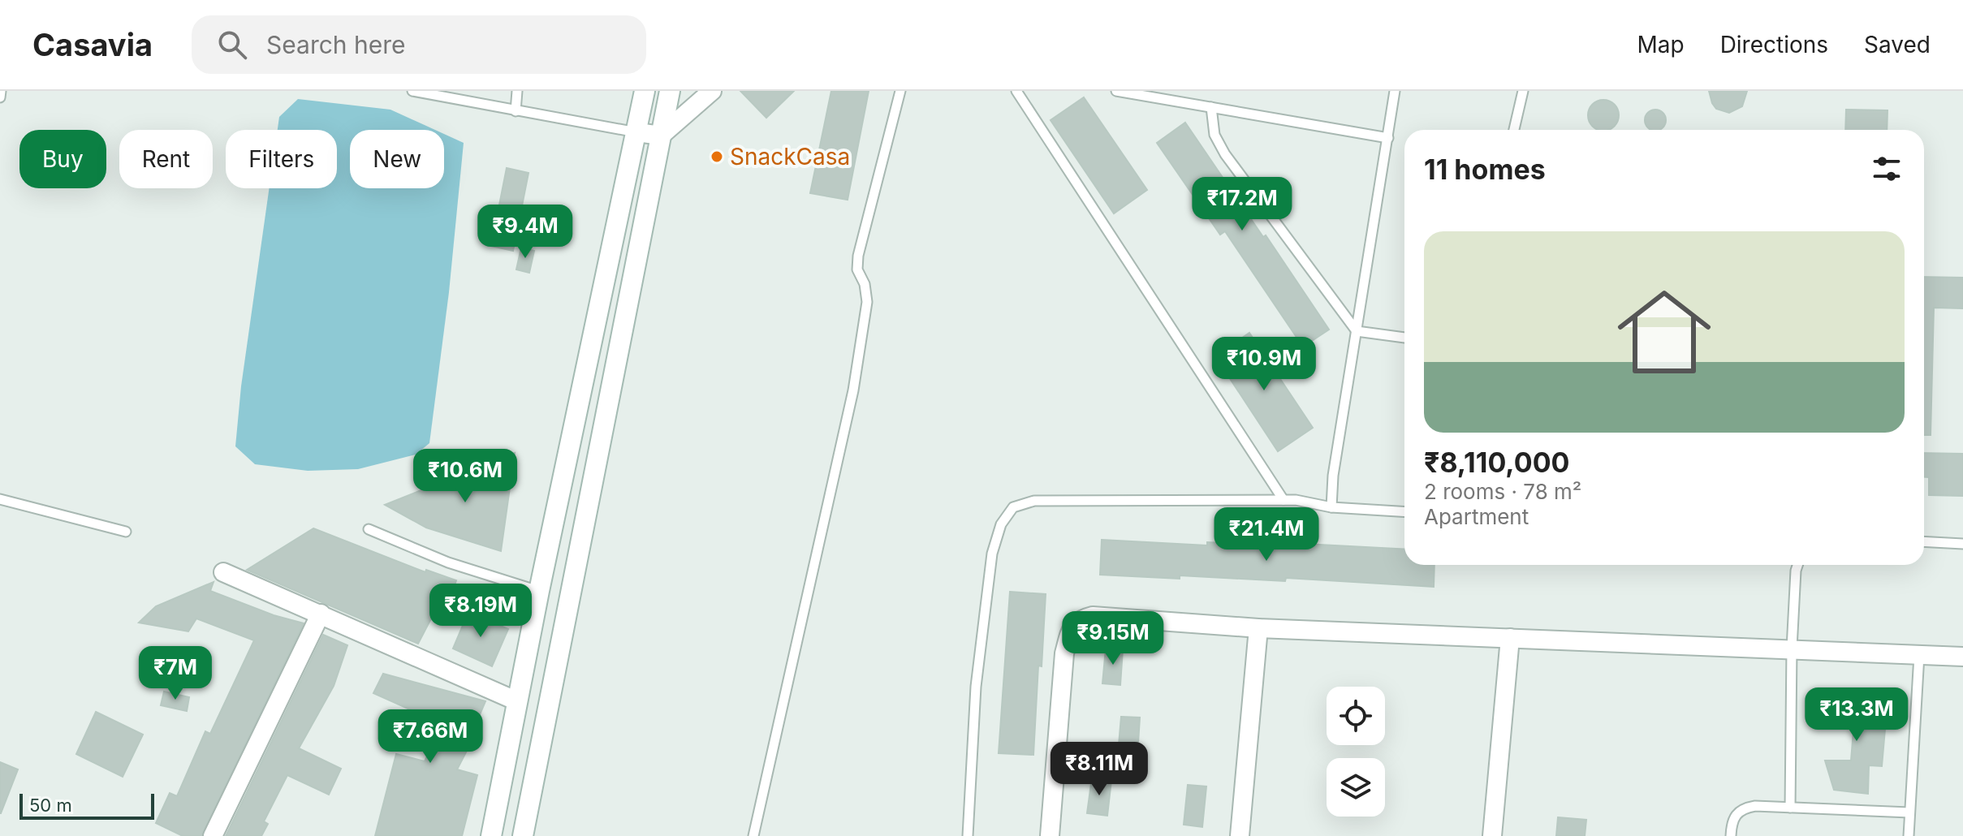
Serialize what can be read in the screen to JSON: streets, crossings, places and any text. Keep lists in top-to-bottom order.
{
  "places": ["SnackCasa"],
  "scale_bar": "50 m",
  "page": {
    "header": "Casavia",
    "search": "Search here",
    "nav": ["Map", "Directions", "Saved"],
    "chip": [
      "Buy",
      "Rent",
      "Filters",
      "New"
    ],
    "heading": "11 homes",
    "price": [
      "₹17.2M",
      "₹9.4M",
      "₹10.9M",
      "₹10.6M",
      "₹21.4M",
      "₹8.19M",
      "₹9.15M",
      "₹7M",
      "₹13.3M",
      "₹7.66M",
      "₹8.11M"
    ],
    "list": [
      {
        "name": "₹8,110,000",
        "note": "2 rooms · 78 m² · Apartment"
      }
    ],
    "scale": "50 m"
  }
}
